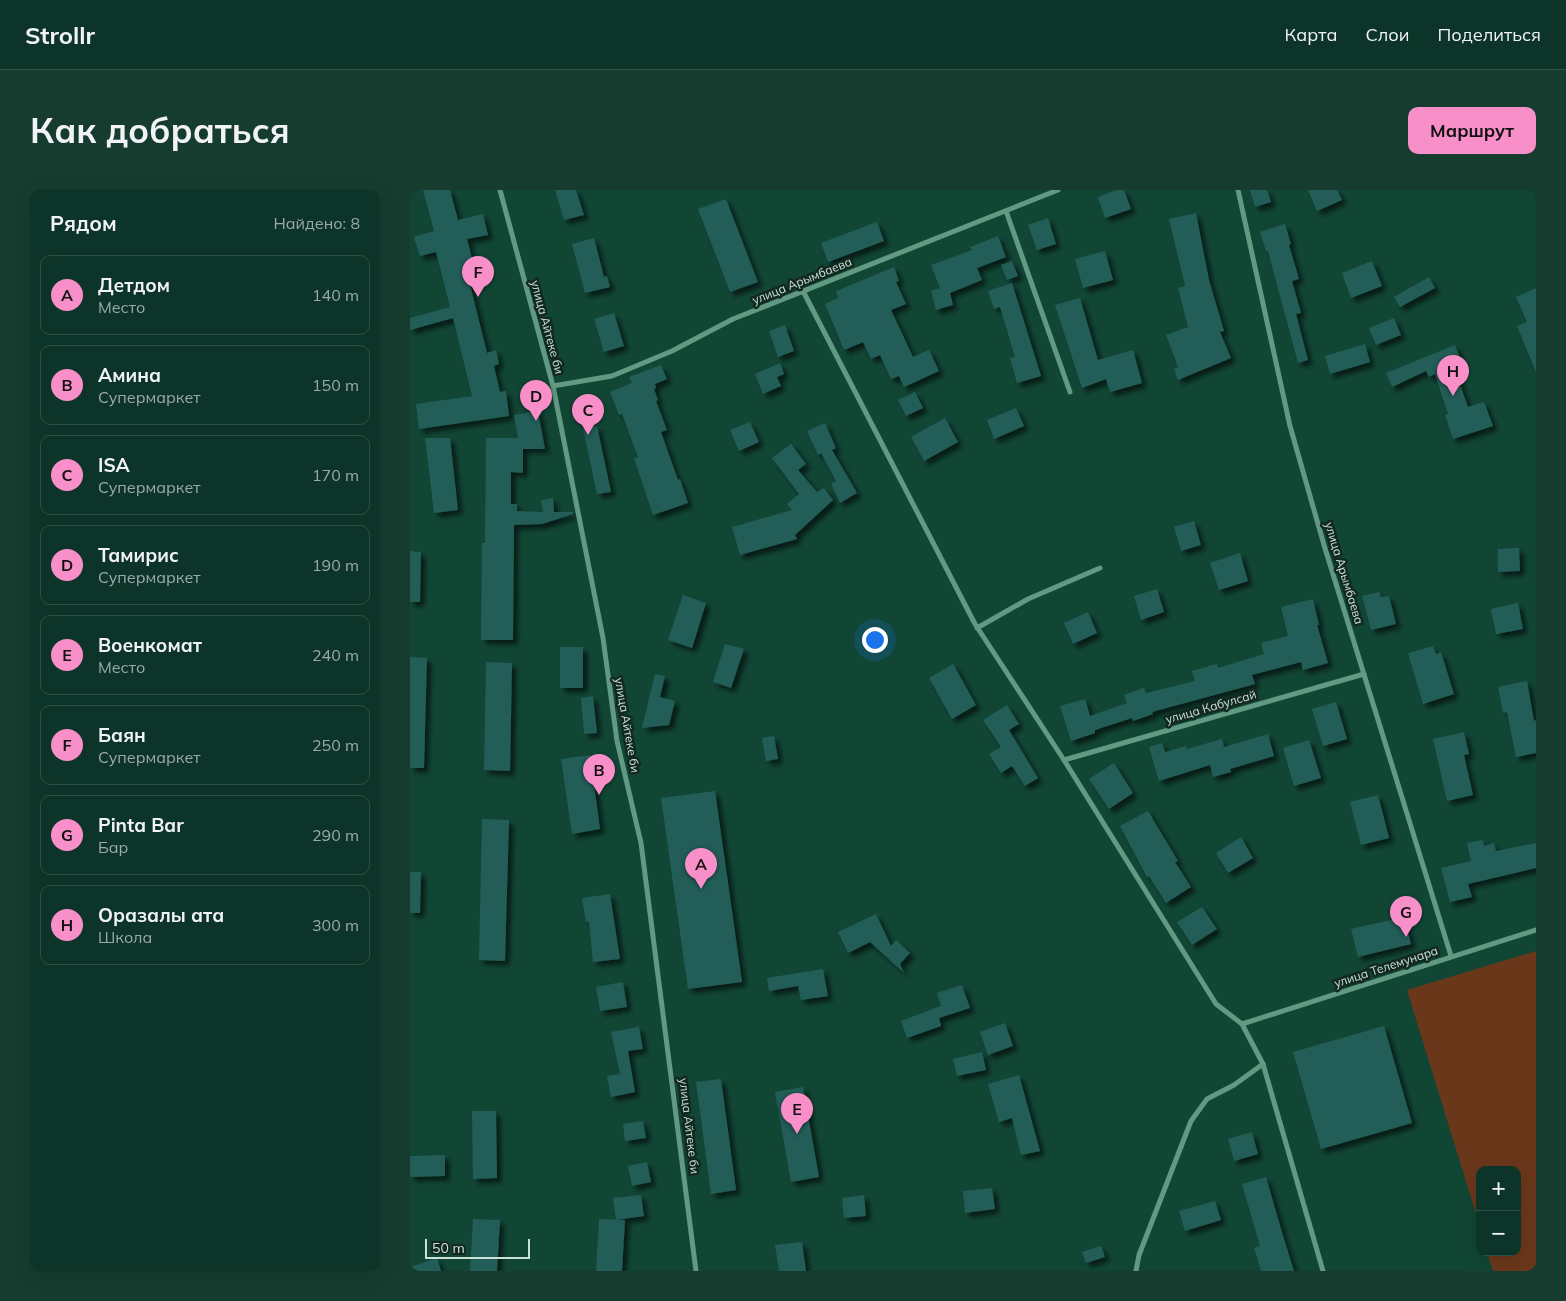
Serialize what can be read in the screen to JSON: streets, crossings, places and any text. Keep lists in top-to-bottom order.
{
  "streets": {
    "street": [
      "улица Арымбаева",
      "улица Айтеке би",
      "улица Кабулсай",
      "улица Телемунара"
    ]
  },
  "crossings": [
    ["улица Арымбаева", "улица Айтеке би"],
    ["улица Арымбаева", "улица Кабулсай"],
    ["улица Арымбаева", "улица Телемунара"]
  ],
  "scale_bar": "50 m",
  "page": {
    "header": "Strollr",
    "nav": ["Карта", "Слои", "Поделиться"],
    "buttons": "Маршрут",
    "title": "Как добраться",
    "heading": ["Рядом", "Найдено: 8"],
    "list": [
      {
        "mark": "A",
        "name": "Детдом",
        "note": "Место",
        "value": "140 m"
      },
      {
        "mark": "B",
        "name": "Амина",
        "note": "Супермаркет",
        "value": "150 m"
      },
      {
        "mark": "C",
        "name": "ISA",
        "note": "Супермаркет",
        "value": "170 m"
      },
      {
        "mark": "D",
        "name": "Тамирис",
        "note": "Супермаркет",
        "value": "190 m"
      },
      {
        "mark": "E",
        "name": "Военкомат",
        "note": "Место",
        "value": "240 m"
      },
      {
        "mark": "F",
        "name": "Баян",
        "note": "Супермаркет",
        "value": "250 m"
      },
      {
        "mark": "G",
        "name": "Pinta Bar",
        "note": "Бар",
        "value": "290 m"
      },
      {
        "mark": "H",
        "name": "Оразалы ата",
        "note": "Школа",
        "value": "300 m"
      }
    ],
    "pins": [
      "F",
      "H",
      "D",
      "C",
      "B",
      "A",
      "G",
      "E"
    ],
    "map_buttons": ["+", "−"],
    "scale": "50 m"
  }
}
